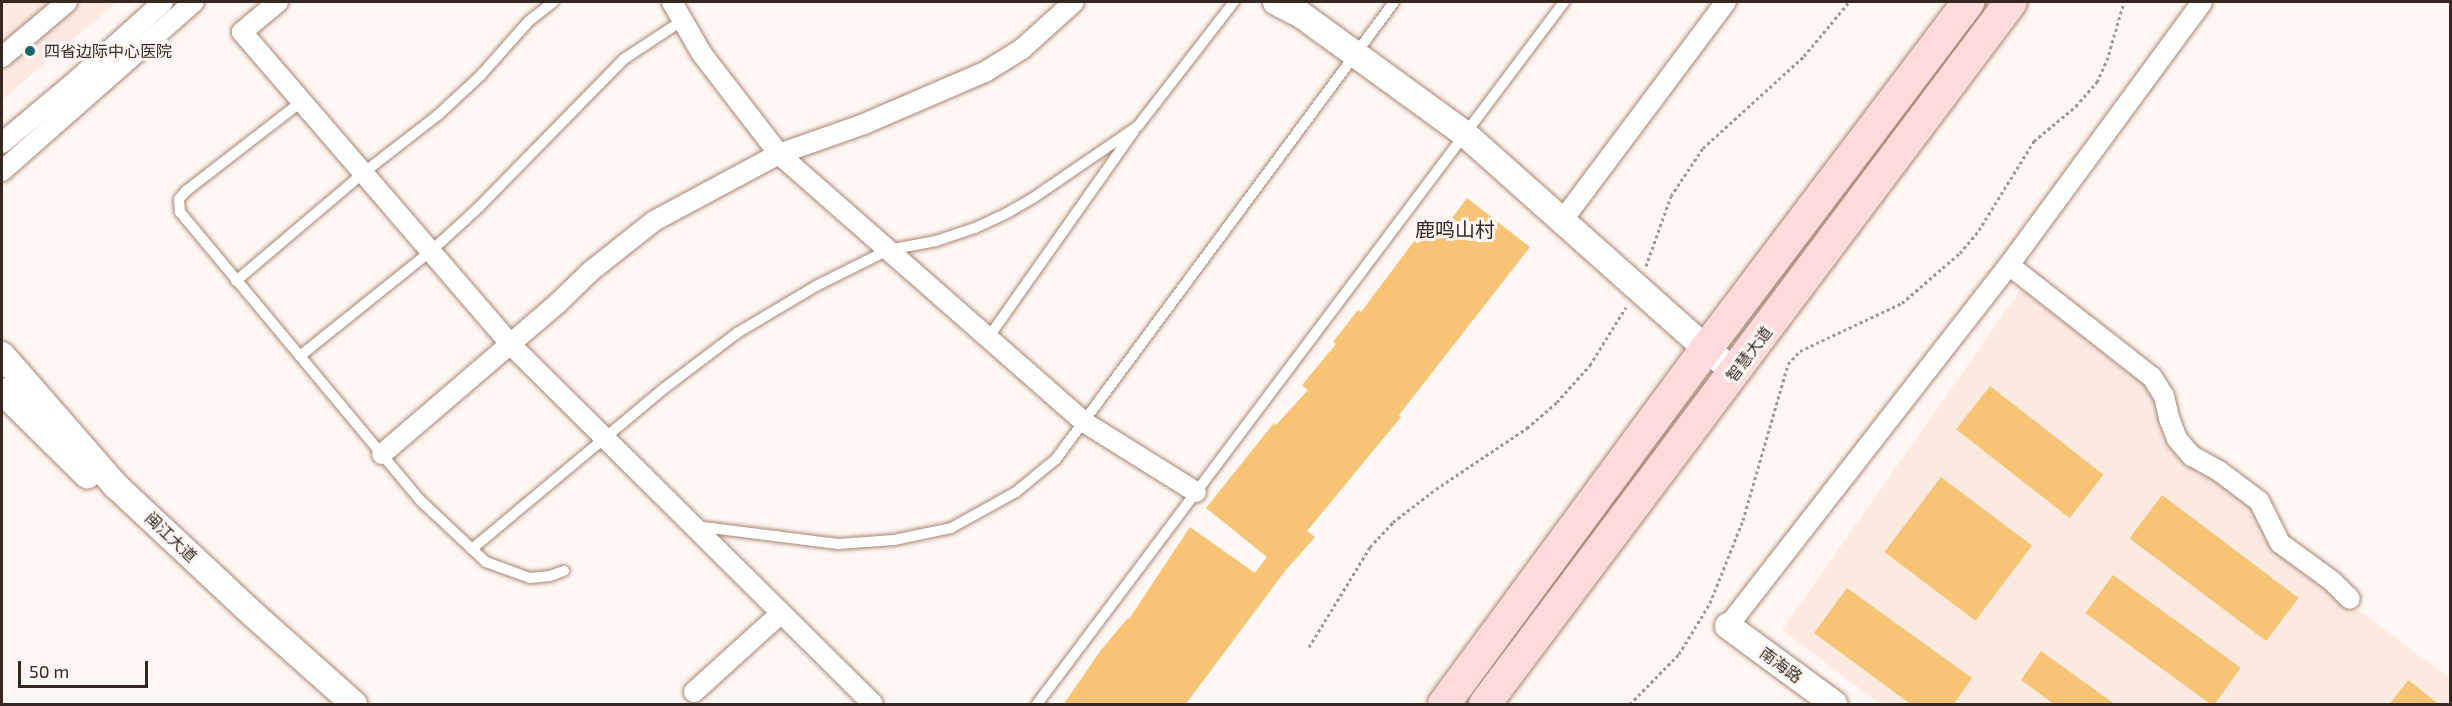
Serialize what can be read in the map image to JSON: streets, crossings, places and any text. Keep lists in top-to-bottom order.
{
  "streets": {
    "main road": ["智慧大道"],
    "street": ["闽江大道", "南海路"]
  },
  "districts": ["鹿鸣山村"],
  "places": ["四省边际中心医院"],
  "scale_bar": "50 m"
}
